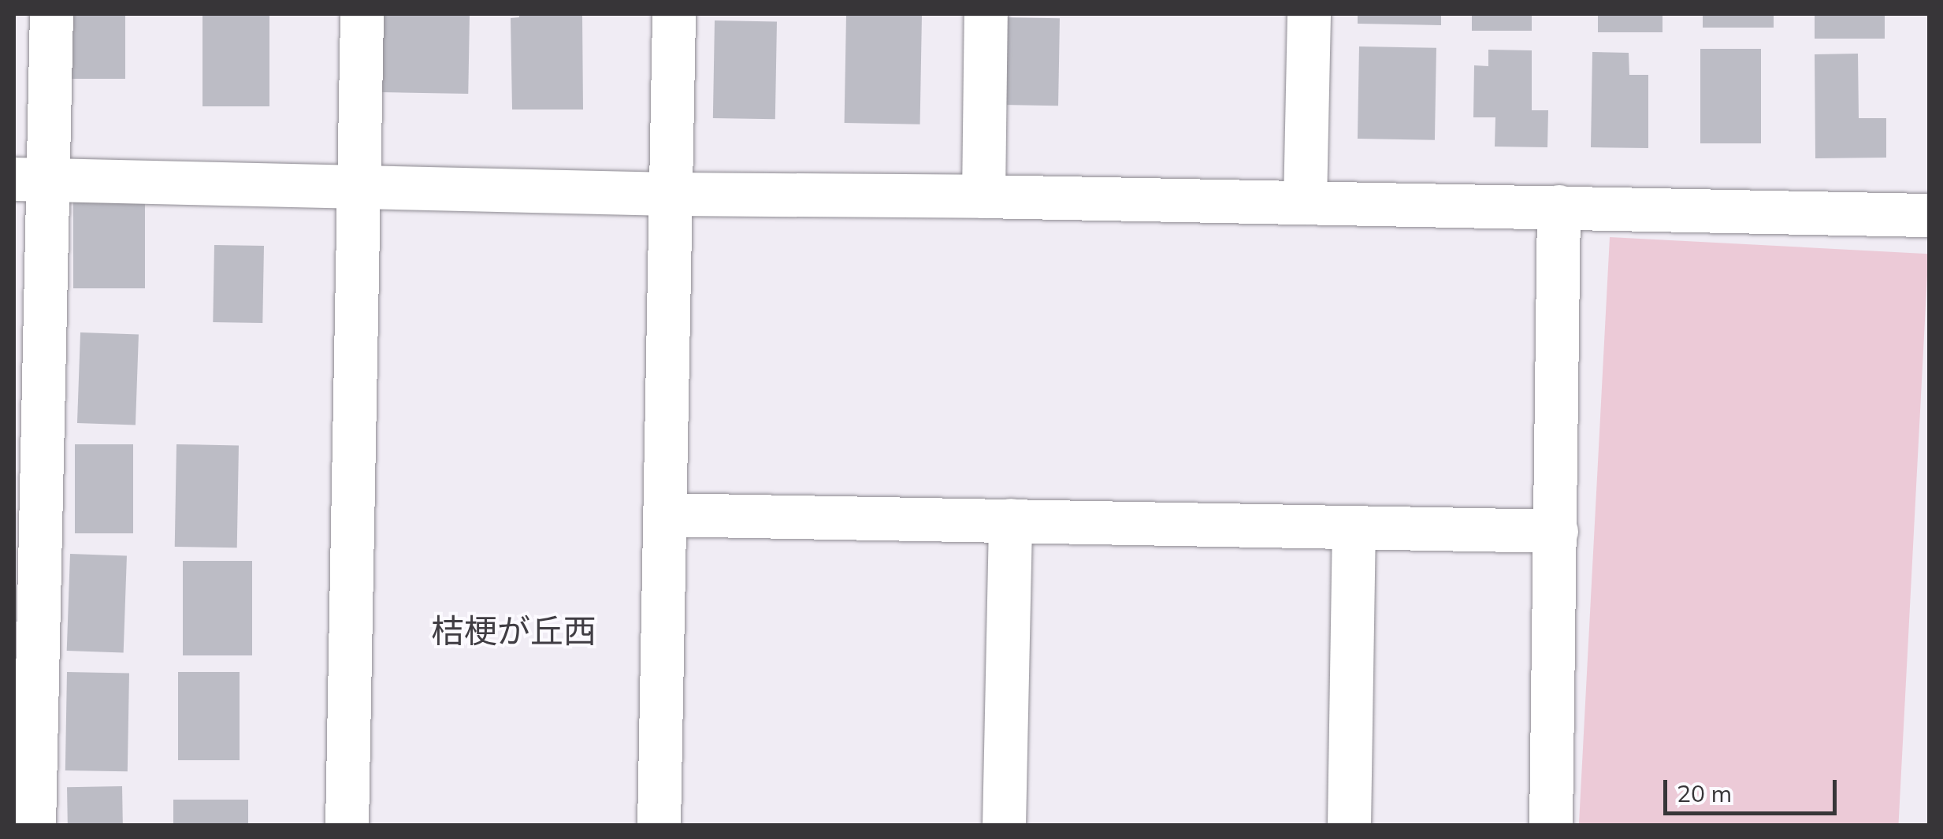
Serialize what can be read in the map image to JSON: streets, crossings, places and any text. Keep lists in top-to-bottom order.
{
  "districts": ["桔梗が丘西"],
  "scale_bar": "20 m"
}
